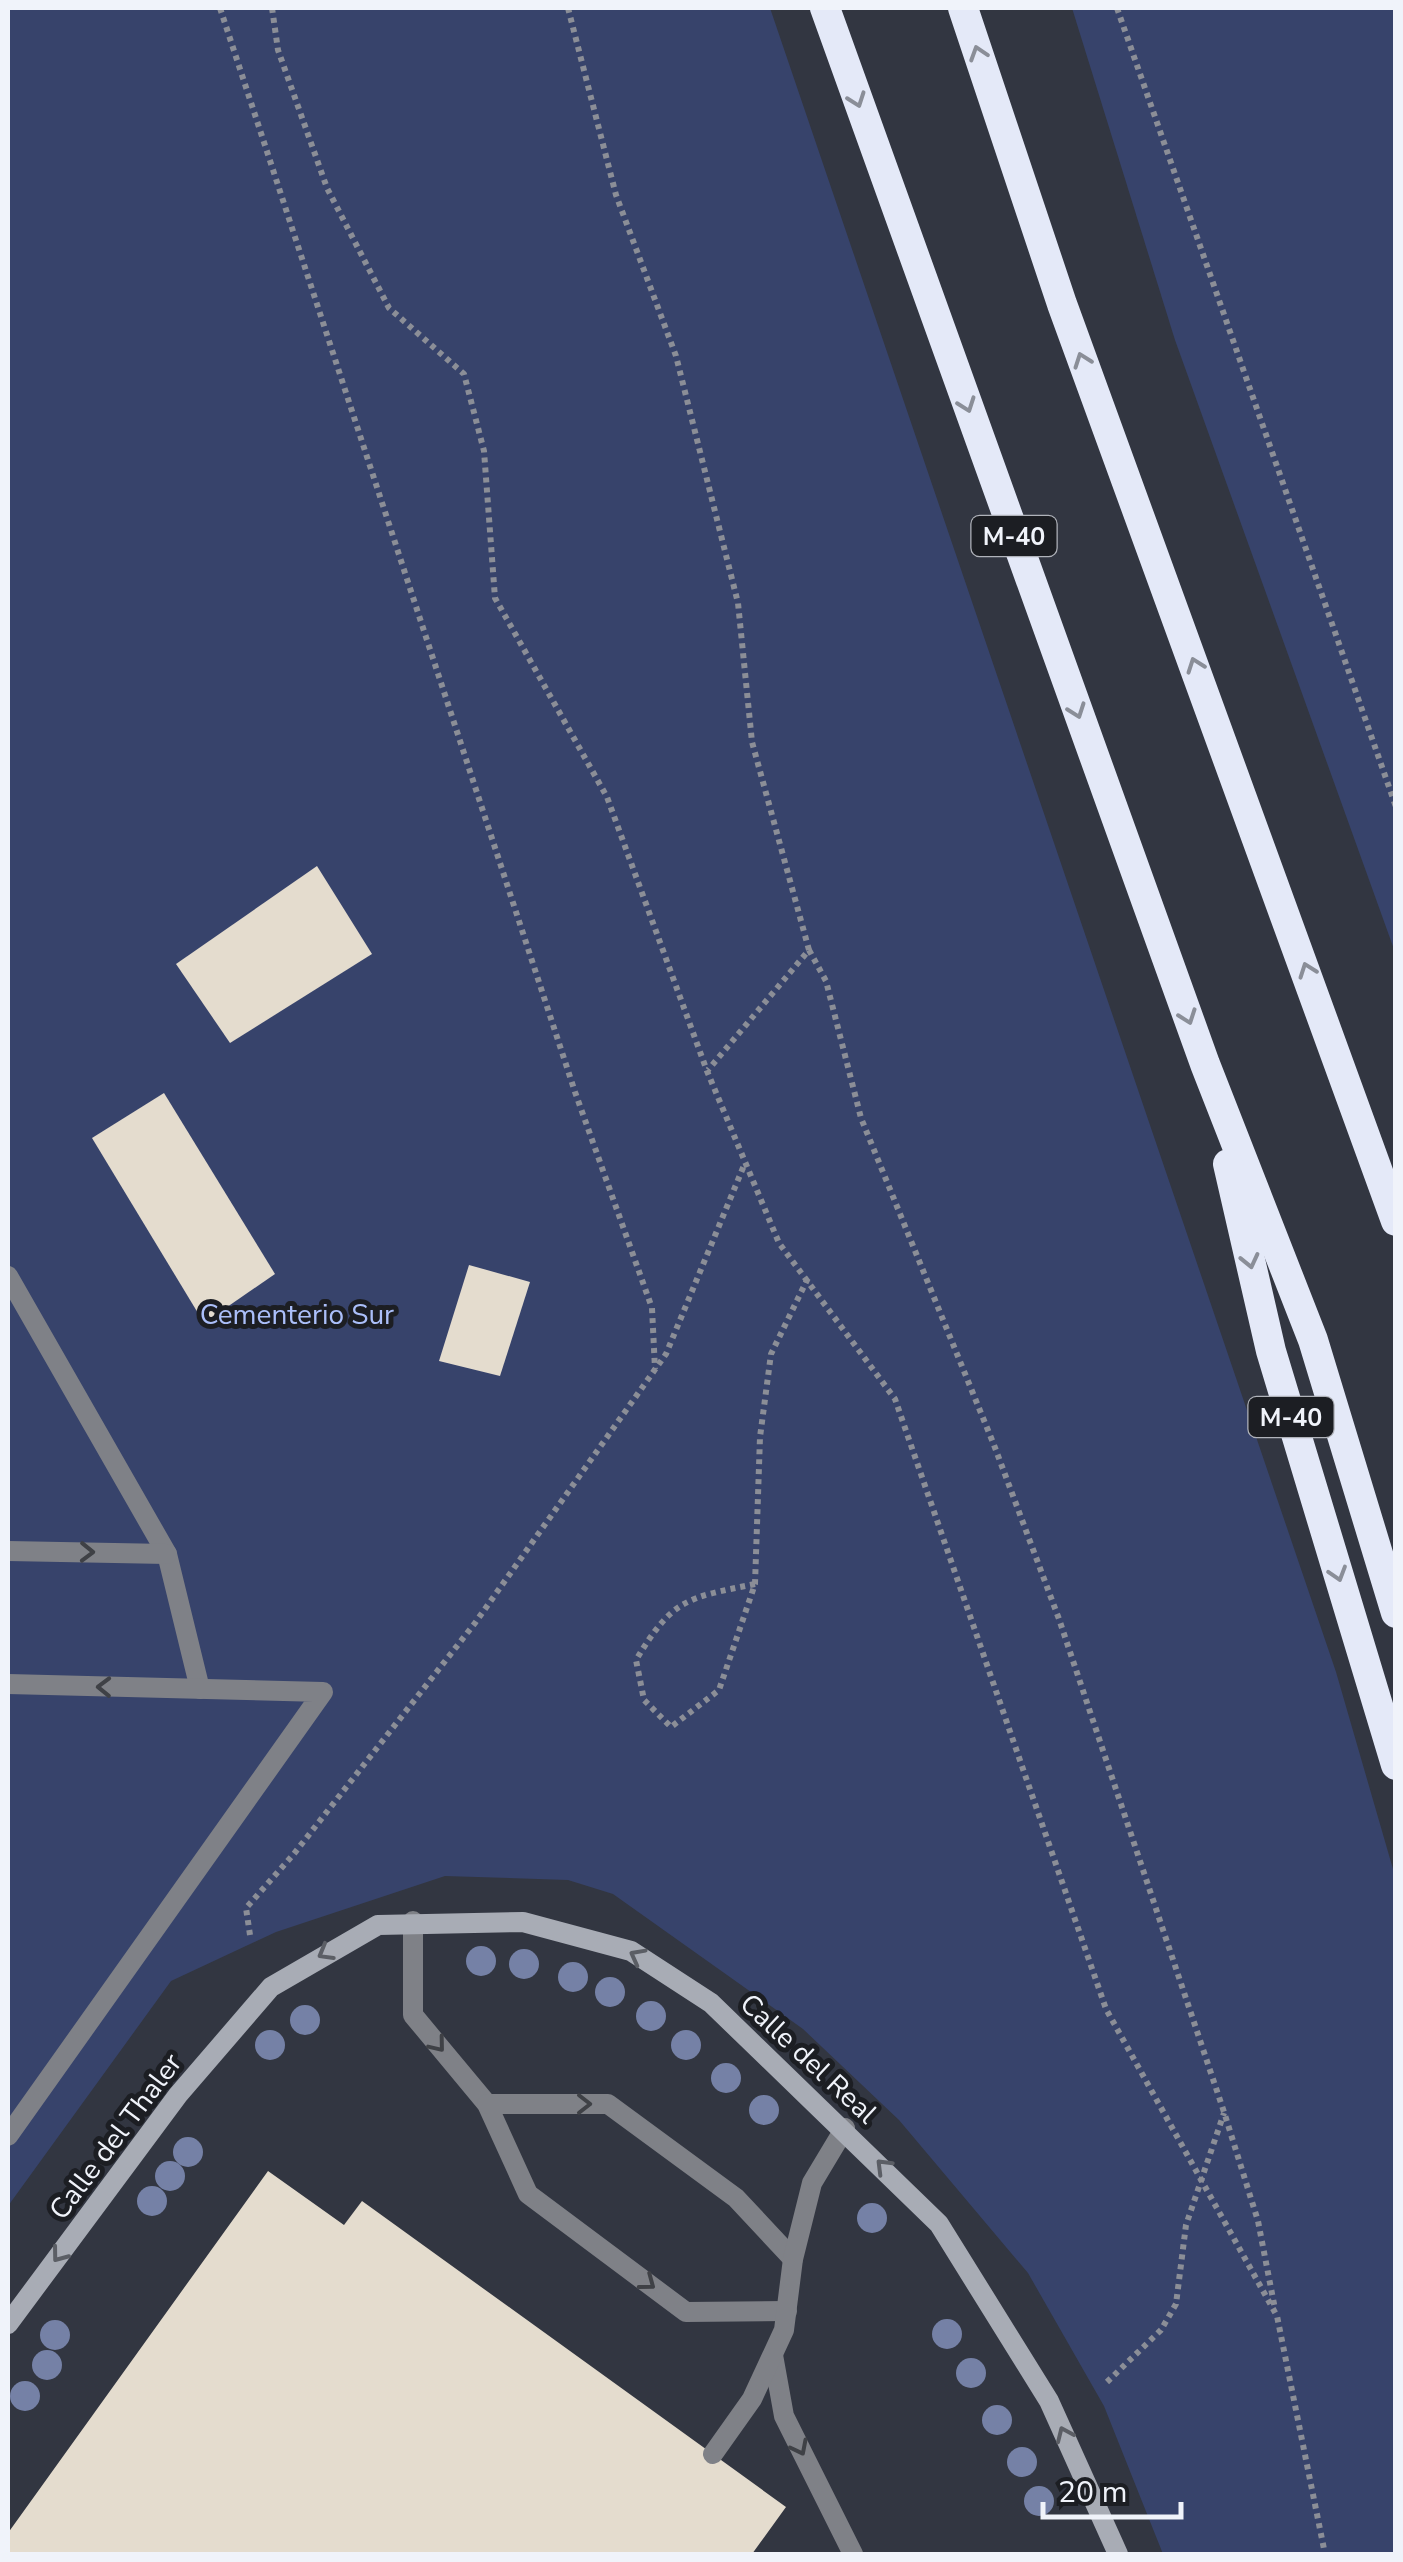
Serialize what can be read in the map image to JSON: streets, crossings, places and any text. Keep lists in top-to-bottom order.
{
  "streets": {
    "highway": ["M-40"],
    "street": ["Calle del Real", "Calle del Thaler"]
  },
  "crossings": [
    ["Calle del Real", "Calle del Thaler"]
  ],
  "one_way": ["Calle del Real", "Calle del Thaler"],
  "parks": ["Cementerio Sur"],
  "scale_bar": "20 m"
}
